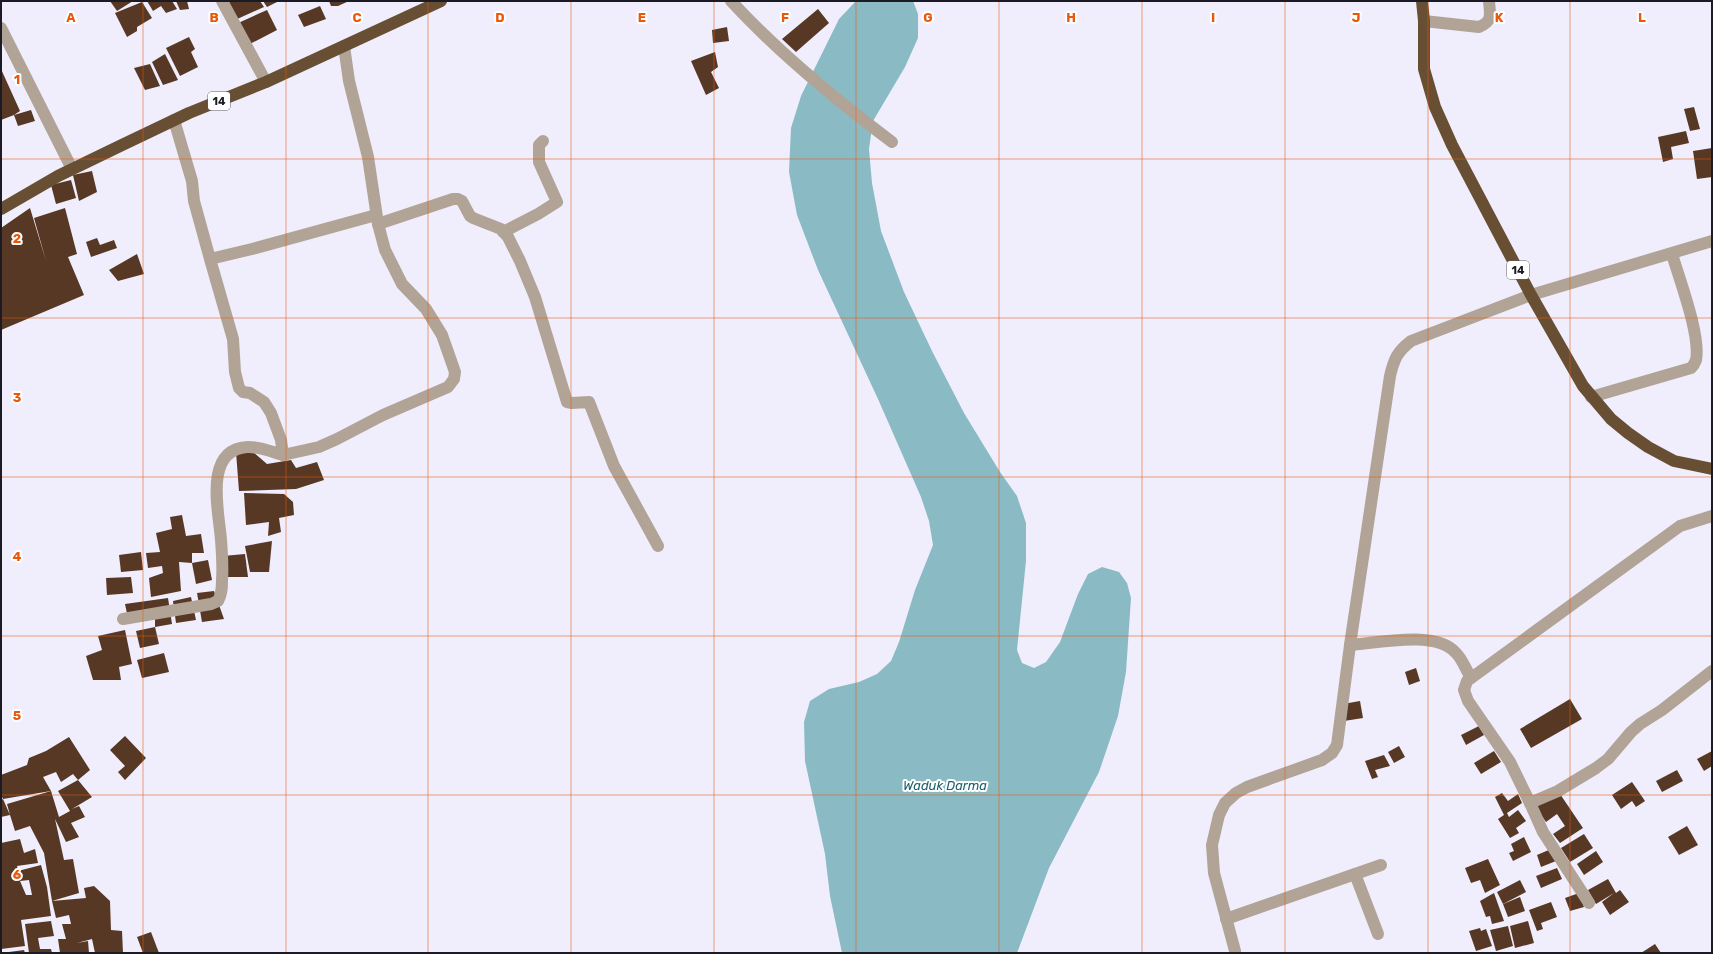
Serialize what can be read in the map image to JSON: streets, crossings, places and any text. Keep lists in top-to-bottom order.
{
  "streets": {
    "highway": ["14"]
  },
  "water": ["Waduk Darma"],
  "grid": {
    "columns": [
      "A",
      "B",
      "C",
      "D",
      "E",
      "F",
      "G",
      "H",
      "I",
      "J",
      "K",
      "L"
    ],
    "rows": [
      "1",
      "2",
      "3",
      "4",
      "5",
      "6"
    ]
  }
}
